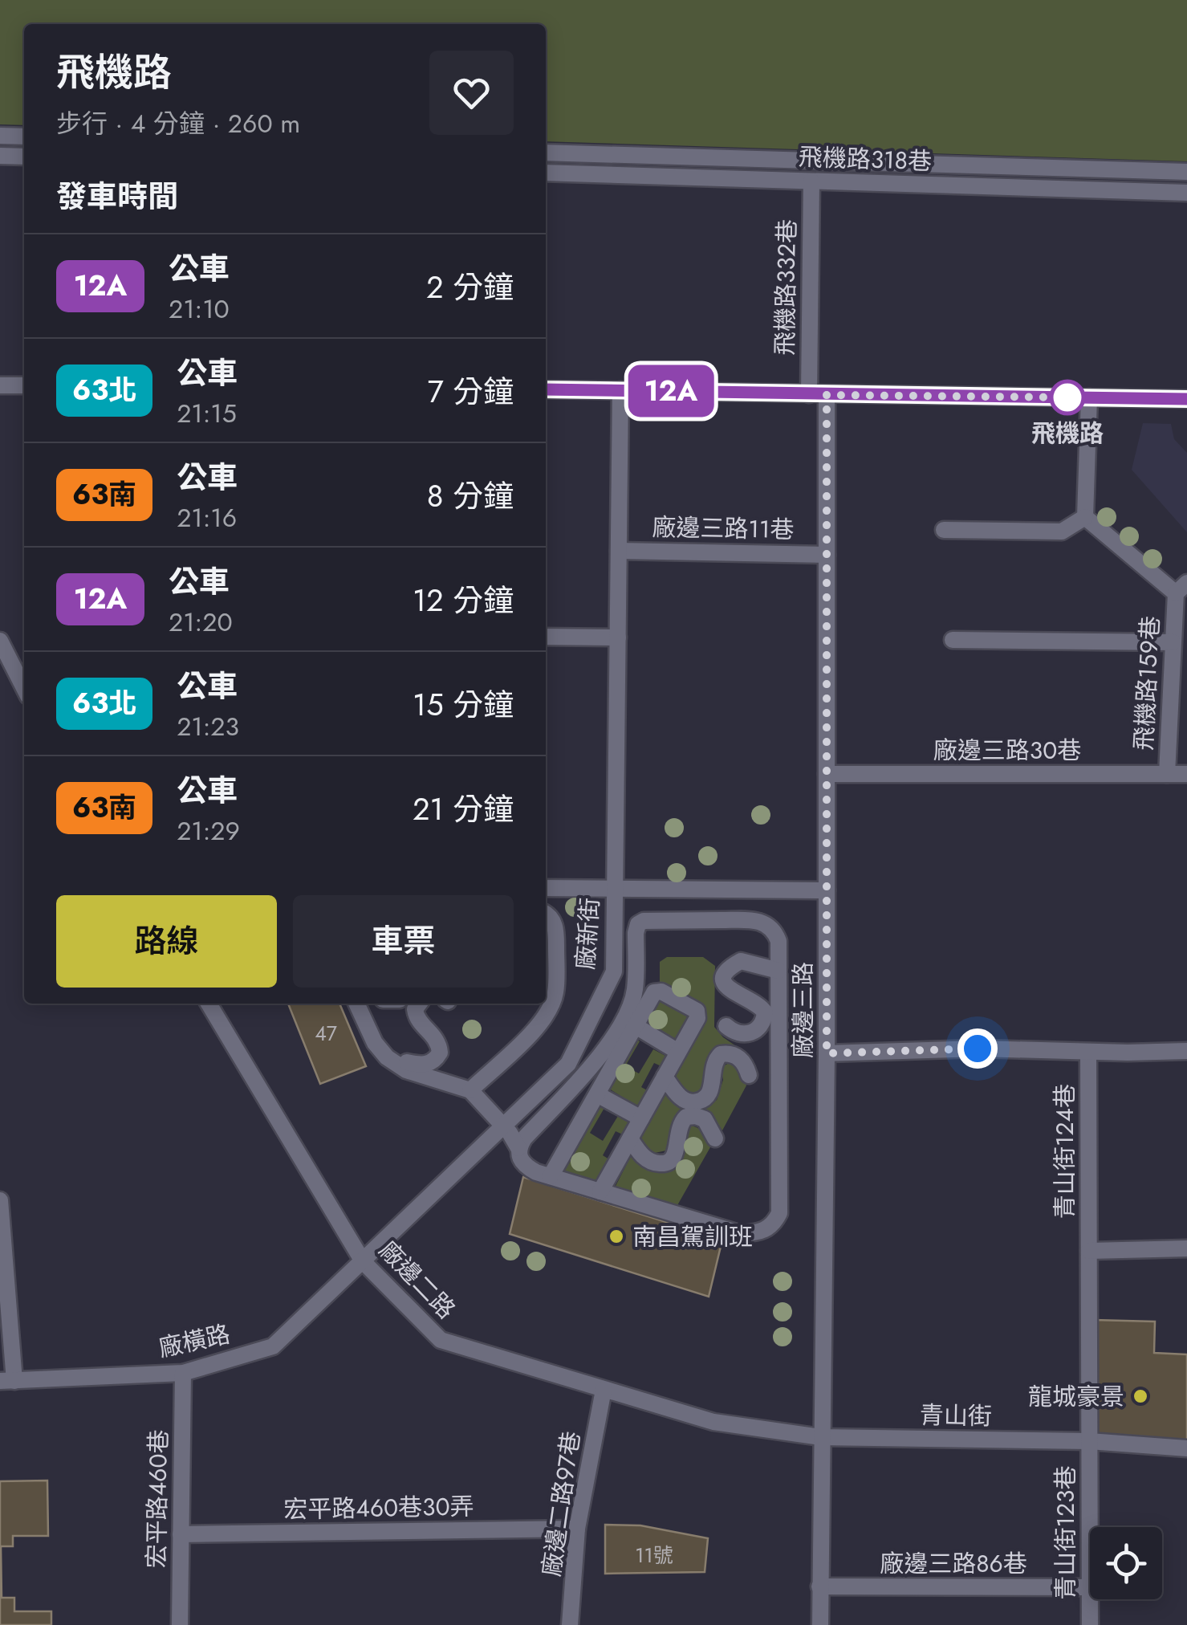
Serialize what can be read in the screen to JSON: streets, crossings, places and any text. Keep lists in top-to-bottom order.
{
  "streets": {
    "street": [
      "飛機路318巷",
      "飛機路332巷",
      "廠邊三路11巷",
      "飛機路159巷",
      "廠邊三路30巷",
      "廠新街",
      "廠邊三路",
      "青山街124巷",
      "廠邊二路",
      "廠橫路",
      "青山街",
      "宏平路460巷",
      "廠邊二路97巷",
      "宏平路460巷30弄",
      "青山街123巷",
      "廠邊三路86巷"
    ]
  },
  "crossings": [
    ["飛機路318巷", "飛機路332巷"],
    ["廠邊三路11巷", "廠新街"],
    ["廠邊三路11巷", "廠邊三路"],
    ["飛機路159巷", "廠邊三路30巷"],
    ["廠邊三路30巷", "廠邊三路"],
    ["廠新街", "廠邊二路"],
    ["廠新街", "廠橫路"],
    ["廠邊三路", "廠邊二路"],
    ["廠邊三路", "青山街"],
    ["廠邊三路", "廠邊三路86巷"],
    ["青山街124巷", "青山街"],
    ["青山街124巷", "青山街123巷"],
    ["廠邊二路", "廠橫路"],
    ["廠邊二路", "青山街"],
    ["廠邊二路", "廠邊二路97巷"],
    ["廠橫路", "宏平路460巷"],
    ["青山街", "青山街123巷"],
    ["宏平路460巷", "宏平路460巷30弄"],
    ["廠邊二路97巷", "宏平路460巷30弄"],
    ["青山街123巷", "廠邊三路86巷"]
  ],
  "places": ["飛機路", "南昌駕訓班", "龍城豪景"],
  "lines": ["bus line 12A"],
  "house_numbers": ["47", "11號"],
  "page": {
    "on_map": "12A",
    "heading": [
      ["飛機路", "步行 · 4 分鐘 · 260 m"],
      "發車時間"
    ],
    "list": [
      {
        "mark": "12A",
        "name": "公車",
        "note": "21:10",
        "value": "2 分鐘"
      },
      {
        "mark": "63北",
        "name": "公車",
        "note": "21:15",
        "value": "7 分鐘"
      },
      {
        "mark": "63南",
        "name": "公車",
        "note": "21:16",
        "value": "8 分鐘"
      },
      {
        "mark": "12A",
        "name": "公車",
        "note": "21:20",
        "value": "12 分鐘"
      },
      {
        "mark": "63北",
        "name": "公車",
        "note": "21:23",
        "value": "15 分鐘"
      },
      {
        "mark": "63南",
        "name": "公車",
        "note": "21:29",
        "value": "21 分鐘"
      }
    ],
    "buttons": ["路線", "車票"]
  }
}
